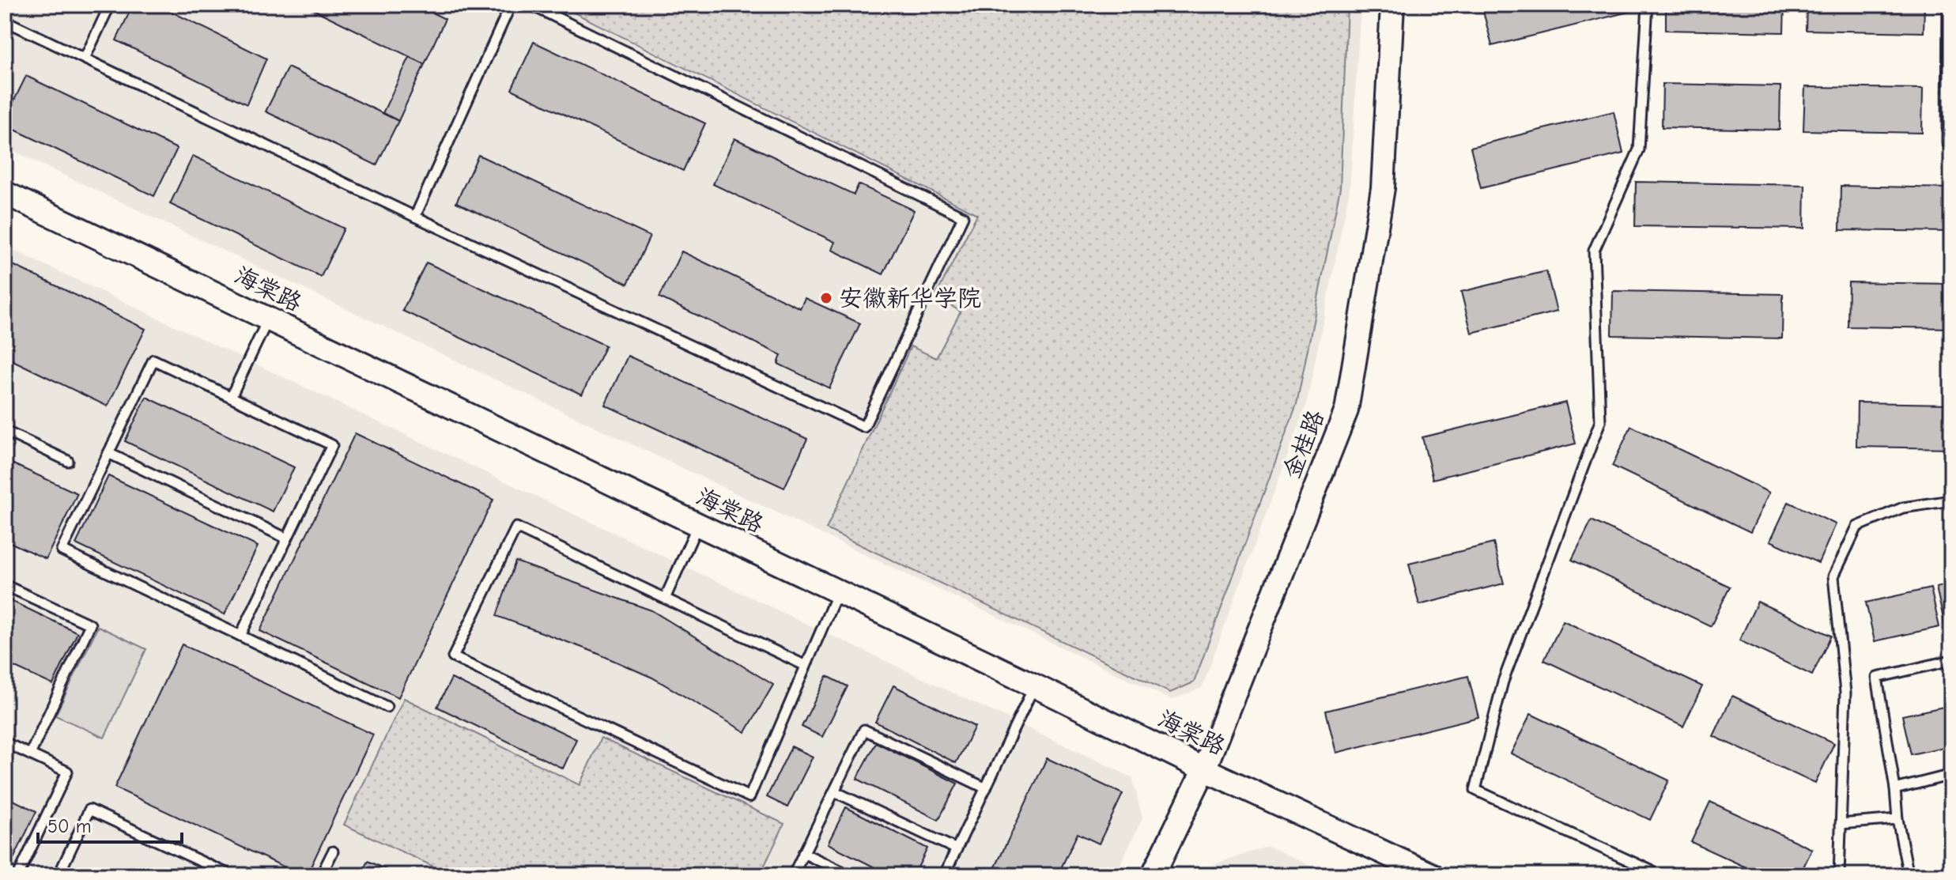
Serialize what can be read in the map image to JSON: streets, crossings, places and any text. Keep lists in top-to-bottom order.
{
  "streets": {
    "street": ["海棠路", "金桂路"]
  },
  "crossings": [
    ["海棠路", "金桂路"]
  ],
  "places": ["安徽新华学院"],
  "scale_bar": "50 m"
}
